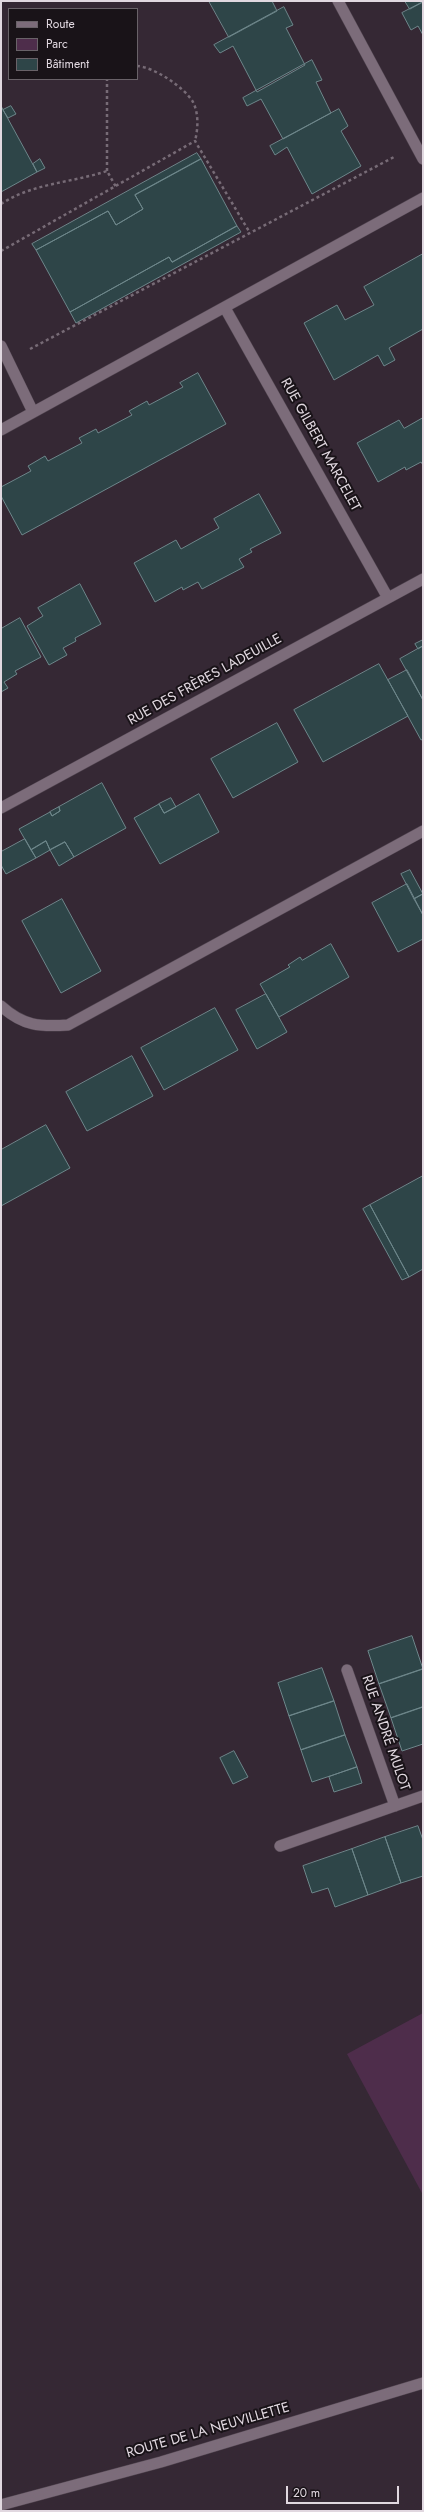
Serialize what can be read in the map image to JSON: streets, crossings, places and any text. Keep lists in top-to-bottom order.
{
  "streets": {
    "street": [
      "RUE GILBERT MARCELET",
      "RUE DES FRÈRES LADEUILLE",
      "RUE ANDRÉ MULOT",
      "ROUTE DE LA NEUVILLETTE"
    ]
  },
  "crossings": [
    ["RUE GILBERT MARCELET", "RUE DES FRÈRES LADEUILLE"]
  ],
  "legend": ["Route", "Parc", "Bâtiment"],
  "scale_bar": "20 m"
}
